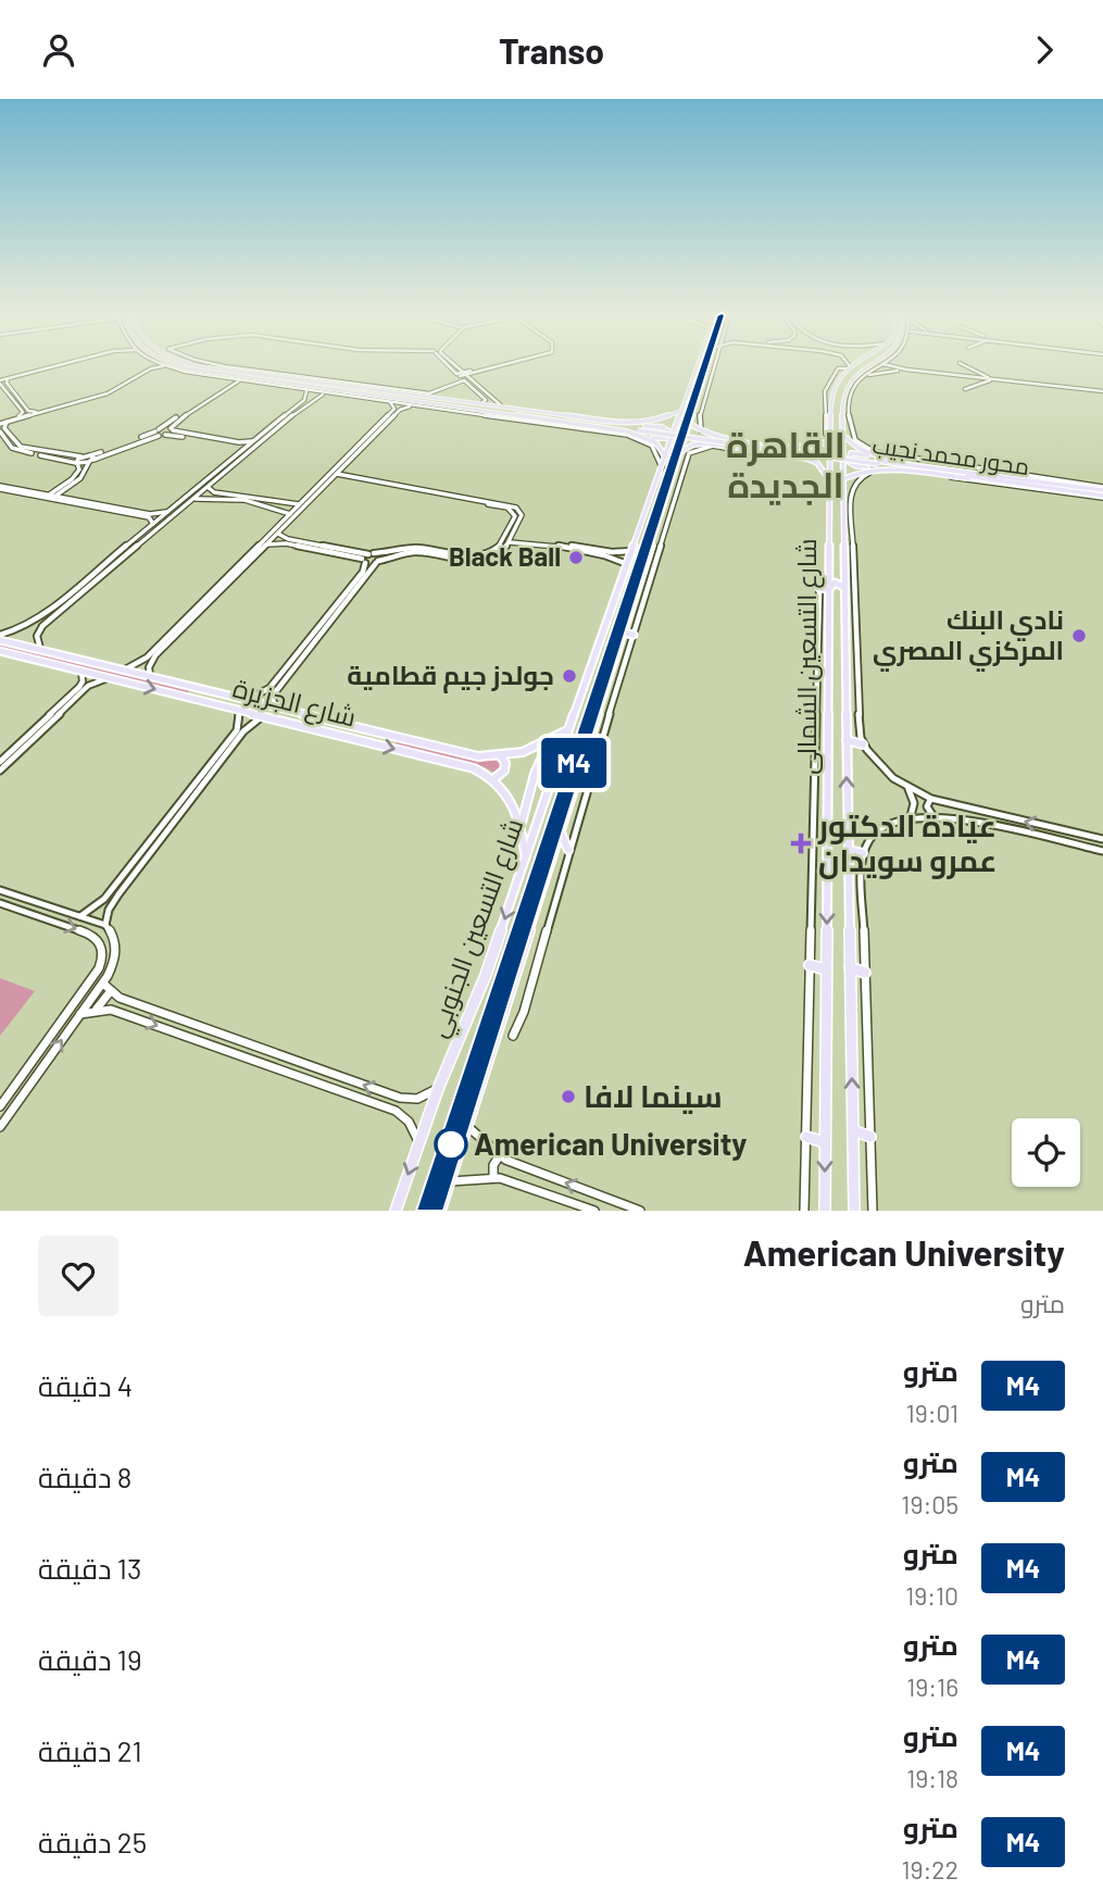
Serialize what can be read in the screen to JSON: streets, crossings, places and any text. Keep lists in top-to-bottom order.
{
  "streets": {
    "main road": [
      "محور محمد نجيب",
      "شارع التسعين الشمالى",
      "شارع الجزيرة",
      "شارع التسعين الجنوبي"
    ]
  },
  "crossings": [
    ["محور محمد نجيب", "شارع التسعين الجنوبي"],
    ["شارع الجزيرة", "شارع التسعين الجنوبي"]
  ],
  "districts": ["القاهرة الجديدة"],
  "places": {
    "other": [
      "Black Ball",
      "نادي البنك المركزي المصري",
      "جولدز جيم قطامية",
      "سينما لافا",
      "American University"
    ],
    "health": ["عيادة الدكتور عمرو سويدان"]
  },
  "lines": ["metro line M4"],
  "page": {
    "header": "Transo",
    "on_map": "M4",
    "heading": ["American University", "مترو"],
    "list": [
      {
        "mark": "M4",
        "name": "مترو",
        "note": "19:01",
        "value": "4 دقيقة"
      },
      {
        "mark": "M4",
        "name": "مترو",
        "note": "19:05",
        "value": "8 دقيقة"
      },
      {
        "mark": "M4",
        "name": "مترو",
        "note": "19:10",
        "value": "13 دقيقة"
      },
      {
        "mark": "M4",
        "name": "مترو",
        "note": "19:16",
        "value": "19 دقيقة"
      },
      {
        "mark": "M4",
        "name": "مترو",
        "note": "19:18",
        "value": "21 دقيقة"
      },
      {
        "mark": "M4",
        "name": "مترو",
        "note": "19:22",
        "value": "25 دقيقة"
      }
    ]
  }
}
